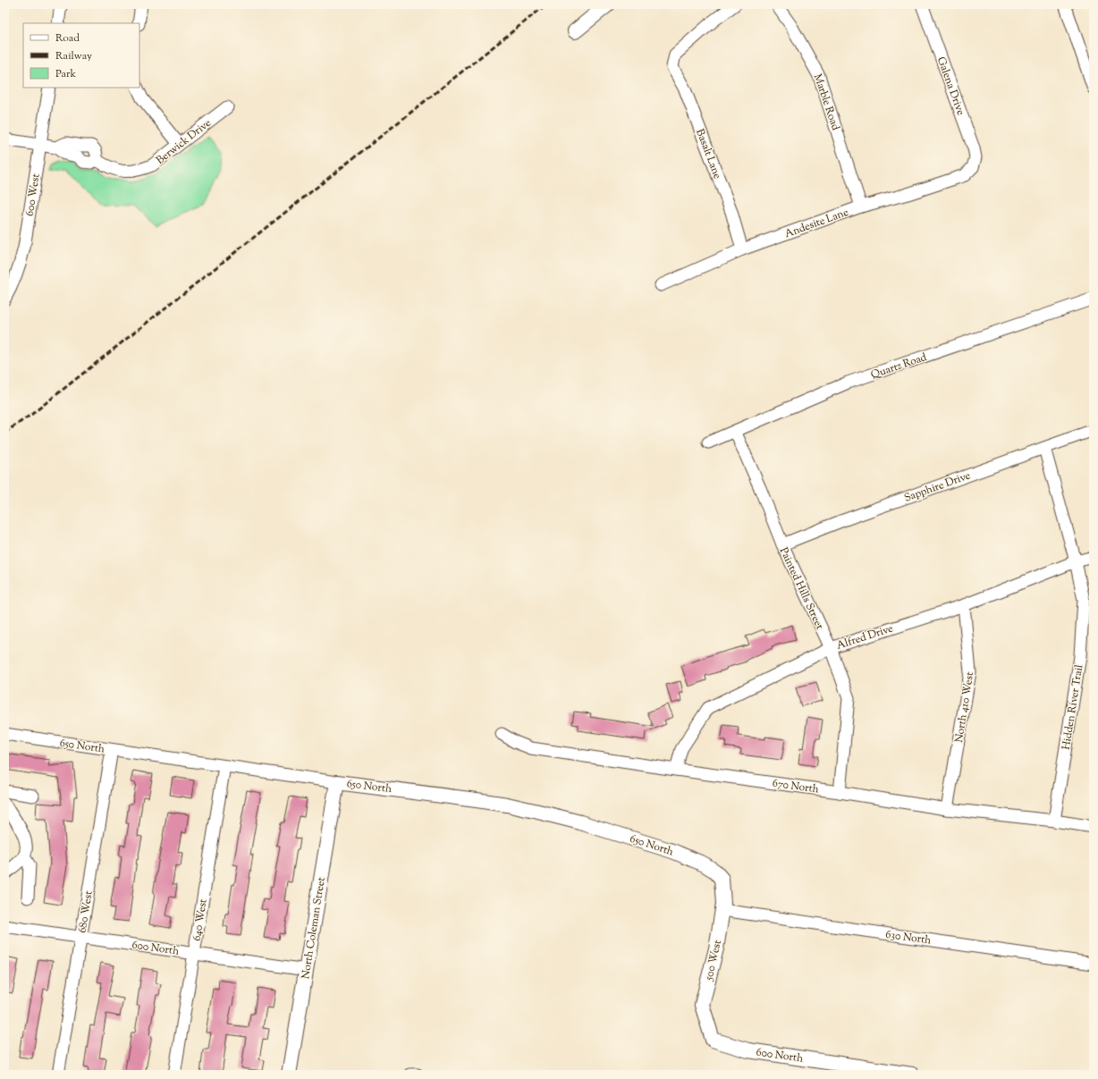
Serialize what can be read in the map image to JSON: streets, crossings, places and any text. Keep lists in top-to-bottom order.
{
  "streets": {
    "street": [
      "Galena Drive",
      "Marble Road",
      "Berwick Drive",
      "Basalt Lane",
      "600 West",
      "Andesite Lane",
      "Quartz Road",
      "Sapphire Drive",
      "Painted Hills Street",
      "Alfred Drive",
      "North 410 West",
      "Hidden River Trail",
      "650 North",
      "670 North",
      "680 West",
      "640 West",
      "North Coleman Street",
      "630 North",
      "600 North",
      "500 West"
    ]
  },
  "crossings": [
    ["Galena Drive", "Andesite Lane"],
    ["Marble Road", "Andesite Lane"],
    ["Berwick Drive", "600 West"],
    ["Basalt Lane", "Andesite Lane"],
    ["Quartz Road", "Painted Hills Street"],
    ["Sapphire Drive", "Painted Hills Street"],
    ["Sapphire Drive", "Hidden River Trail"],
    ["Painted Hills Street", "Alfred Drive"],
    ["Painted Hills Street", "670 North"],
    ["Alfred Drive", "North 410 West"],
    ["Alfred Drive", "Hidden River Trail"],
    ["Alfred Drive", "670 North"],
    ["North 410 West", "670 North"],
    ["Hidden River Trail", "670 North"],
    ["650 North", "680 West"],
    ["650 North", "640 West"],
    ["650 North", "North Coleman Street"],
    ["650 North", "500 West"],
    ["680 West", "600 North"],
    ["640 West", "600 North"],
    ["North Coleman Street", "600 North"],
    ["630 North", "500 West"],
    ["600 North", "500 West"]
  ],
  "legend": ["Road", "Railway", "Park"]
}
